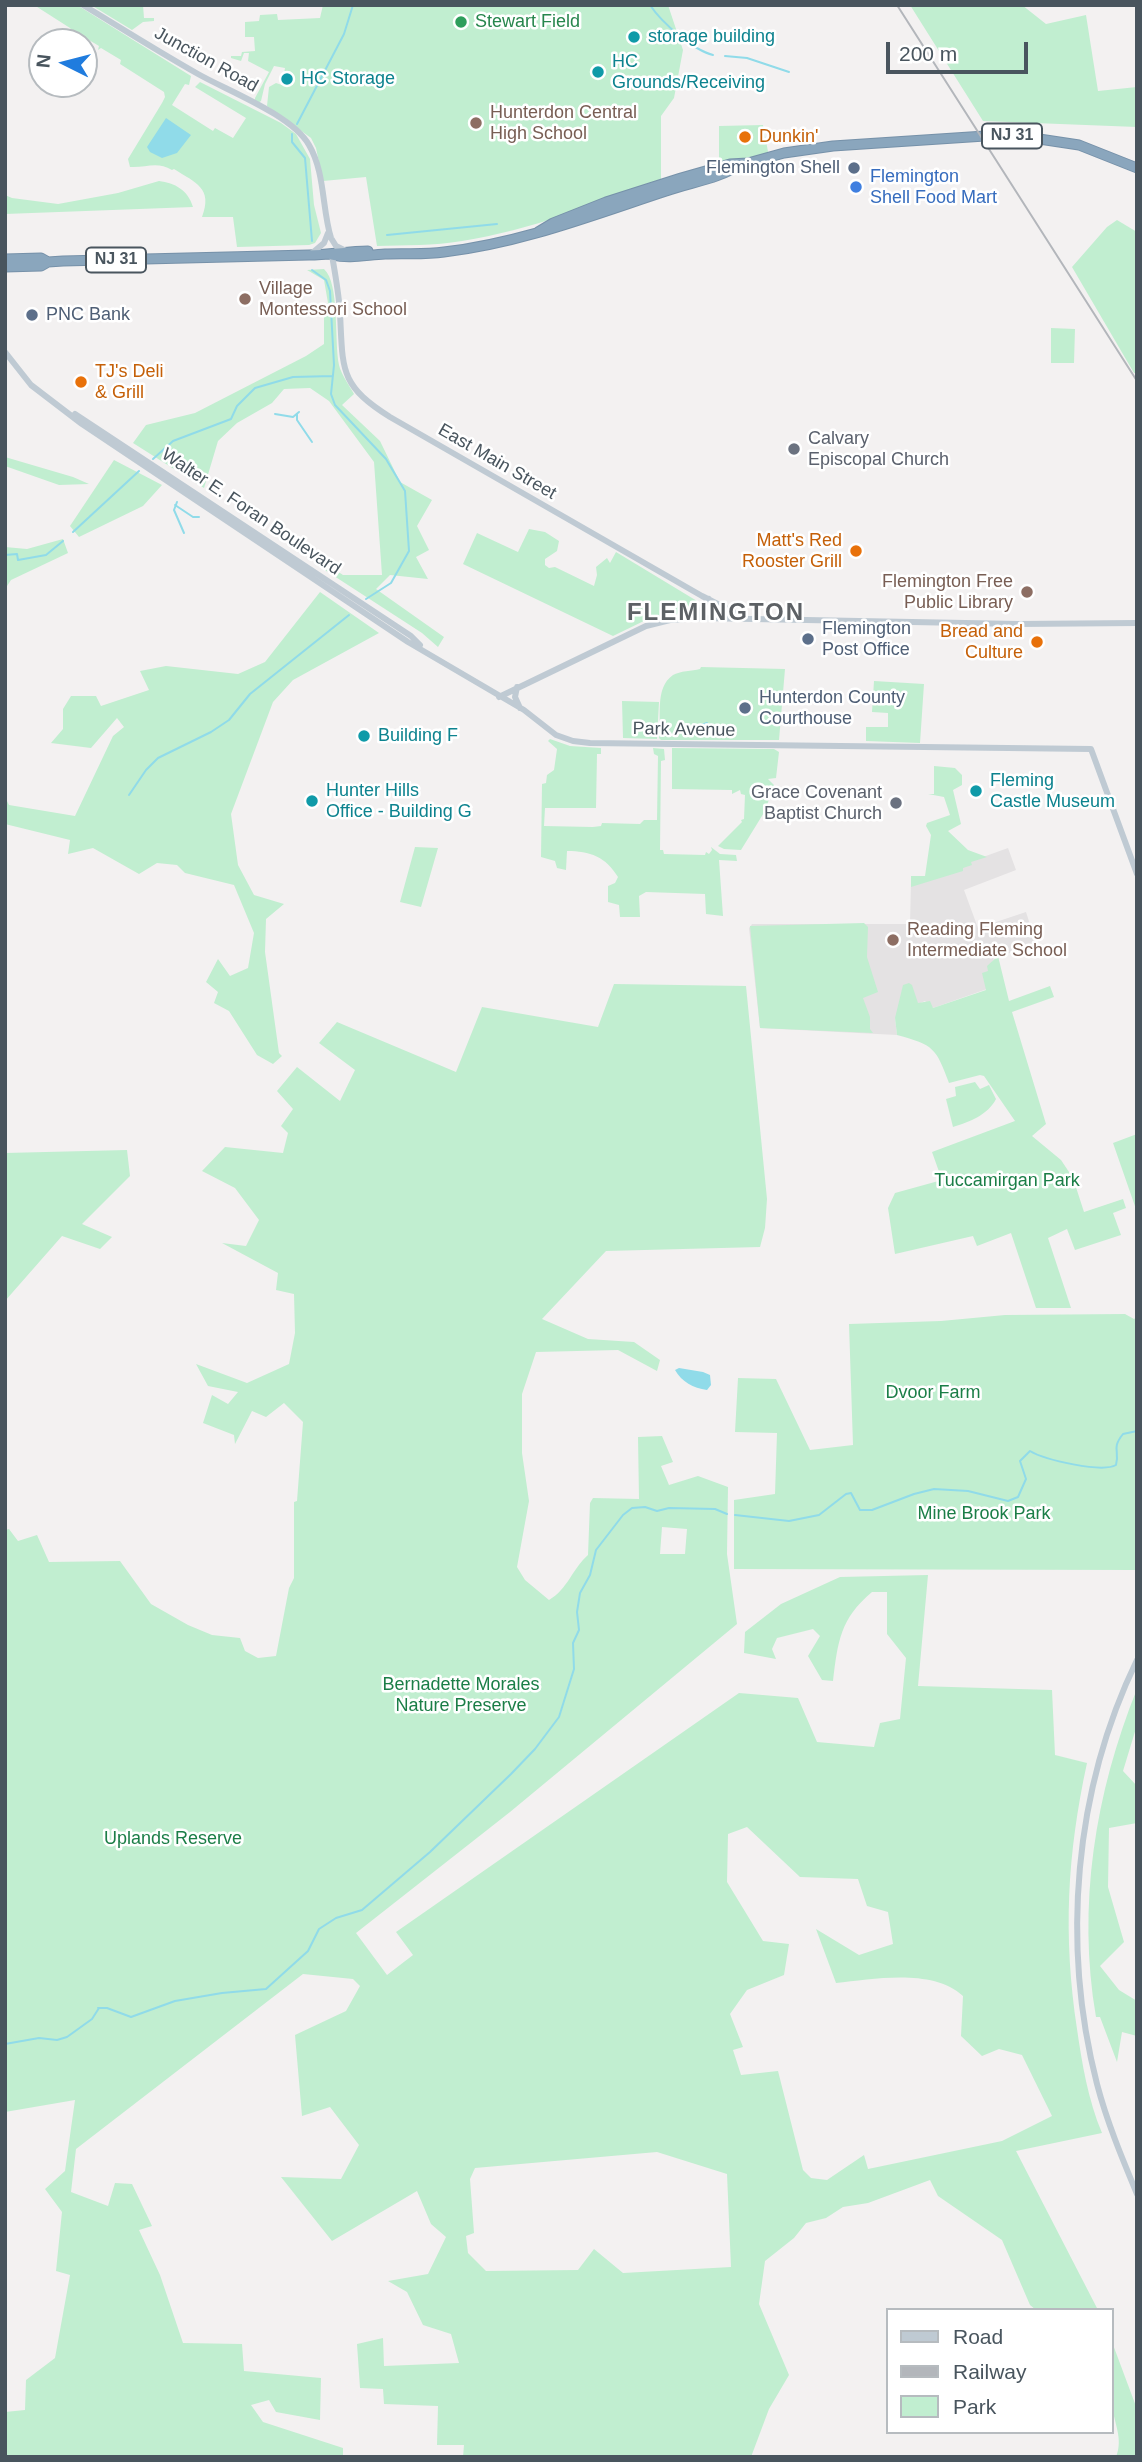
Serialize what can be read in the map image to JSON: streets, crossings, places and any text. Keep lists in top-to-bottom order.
{
  "streets": {
    "highway": ["NJ 31"],
    "street": [
      "Junction Road",
      "East Main Street",
      "Walter E. Foran Boulevard",
      "Park Avenue"
    ]
  },
  "crossings": [
    ["NJ 31", "East Main Street"],
    ["Walter E. Foran Boulevard", "Park Avenue"]
  ],
  "districts": ["FLEMINGTON"],
  "parks": [
    "Tuccamirgan Park",
    "Dvoor Farm",
    "Mine Brook Park",
    "Bernadette Morales Nature Preserve",
    "Uplands Reserve"
  ],
  "places": [
    "Stewart Field",
    "storage building",
    "HC Grounds/Receiving",
    "HC Storage",
    "Hunterdon Central High School",
    "Dunkin'",
    "Flemington Shell",
    "Flemington Shell Food Mart",
    "Village Montessori School",
    "PNC Bank",
    "TJ's Deli & Grill",
    "Calvary Episcopal Church",
    "Matt's Red Rooster Grill",
    "Flemington Free Public Library",
    "Flemington Post Office",
    "Bread and Culture",
    "Hunterdon County Courthouse",
    "Building F",
    "Fleming Castle Museum",
    "Hunter Hills Office - Building G",
    "Grace Covenant Baptist Church",
    "Reading Fleming Intermediate School"
  ],
  "legend": ["Road", "Railway", "Park"],
  "scale_bar": "200 m",
  "north": "left"
}
